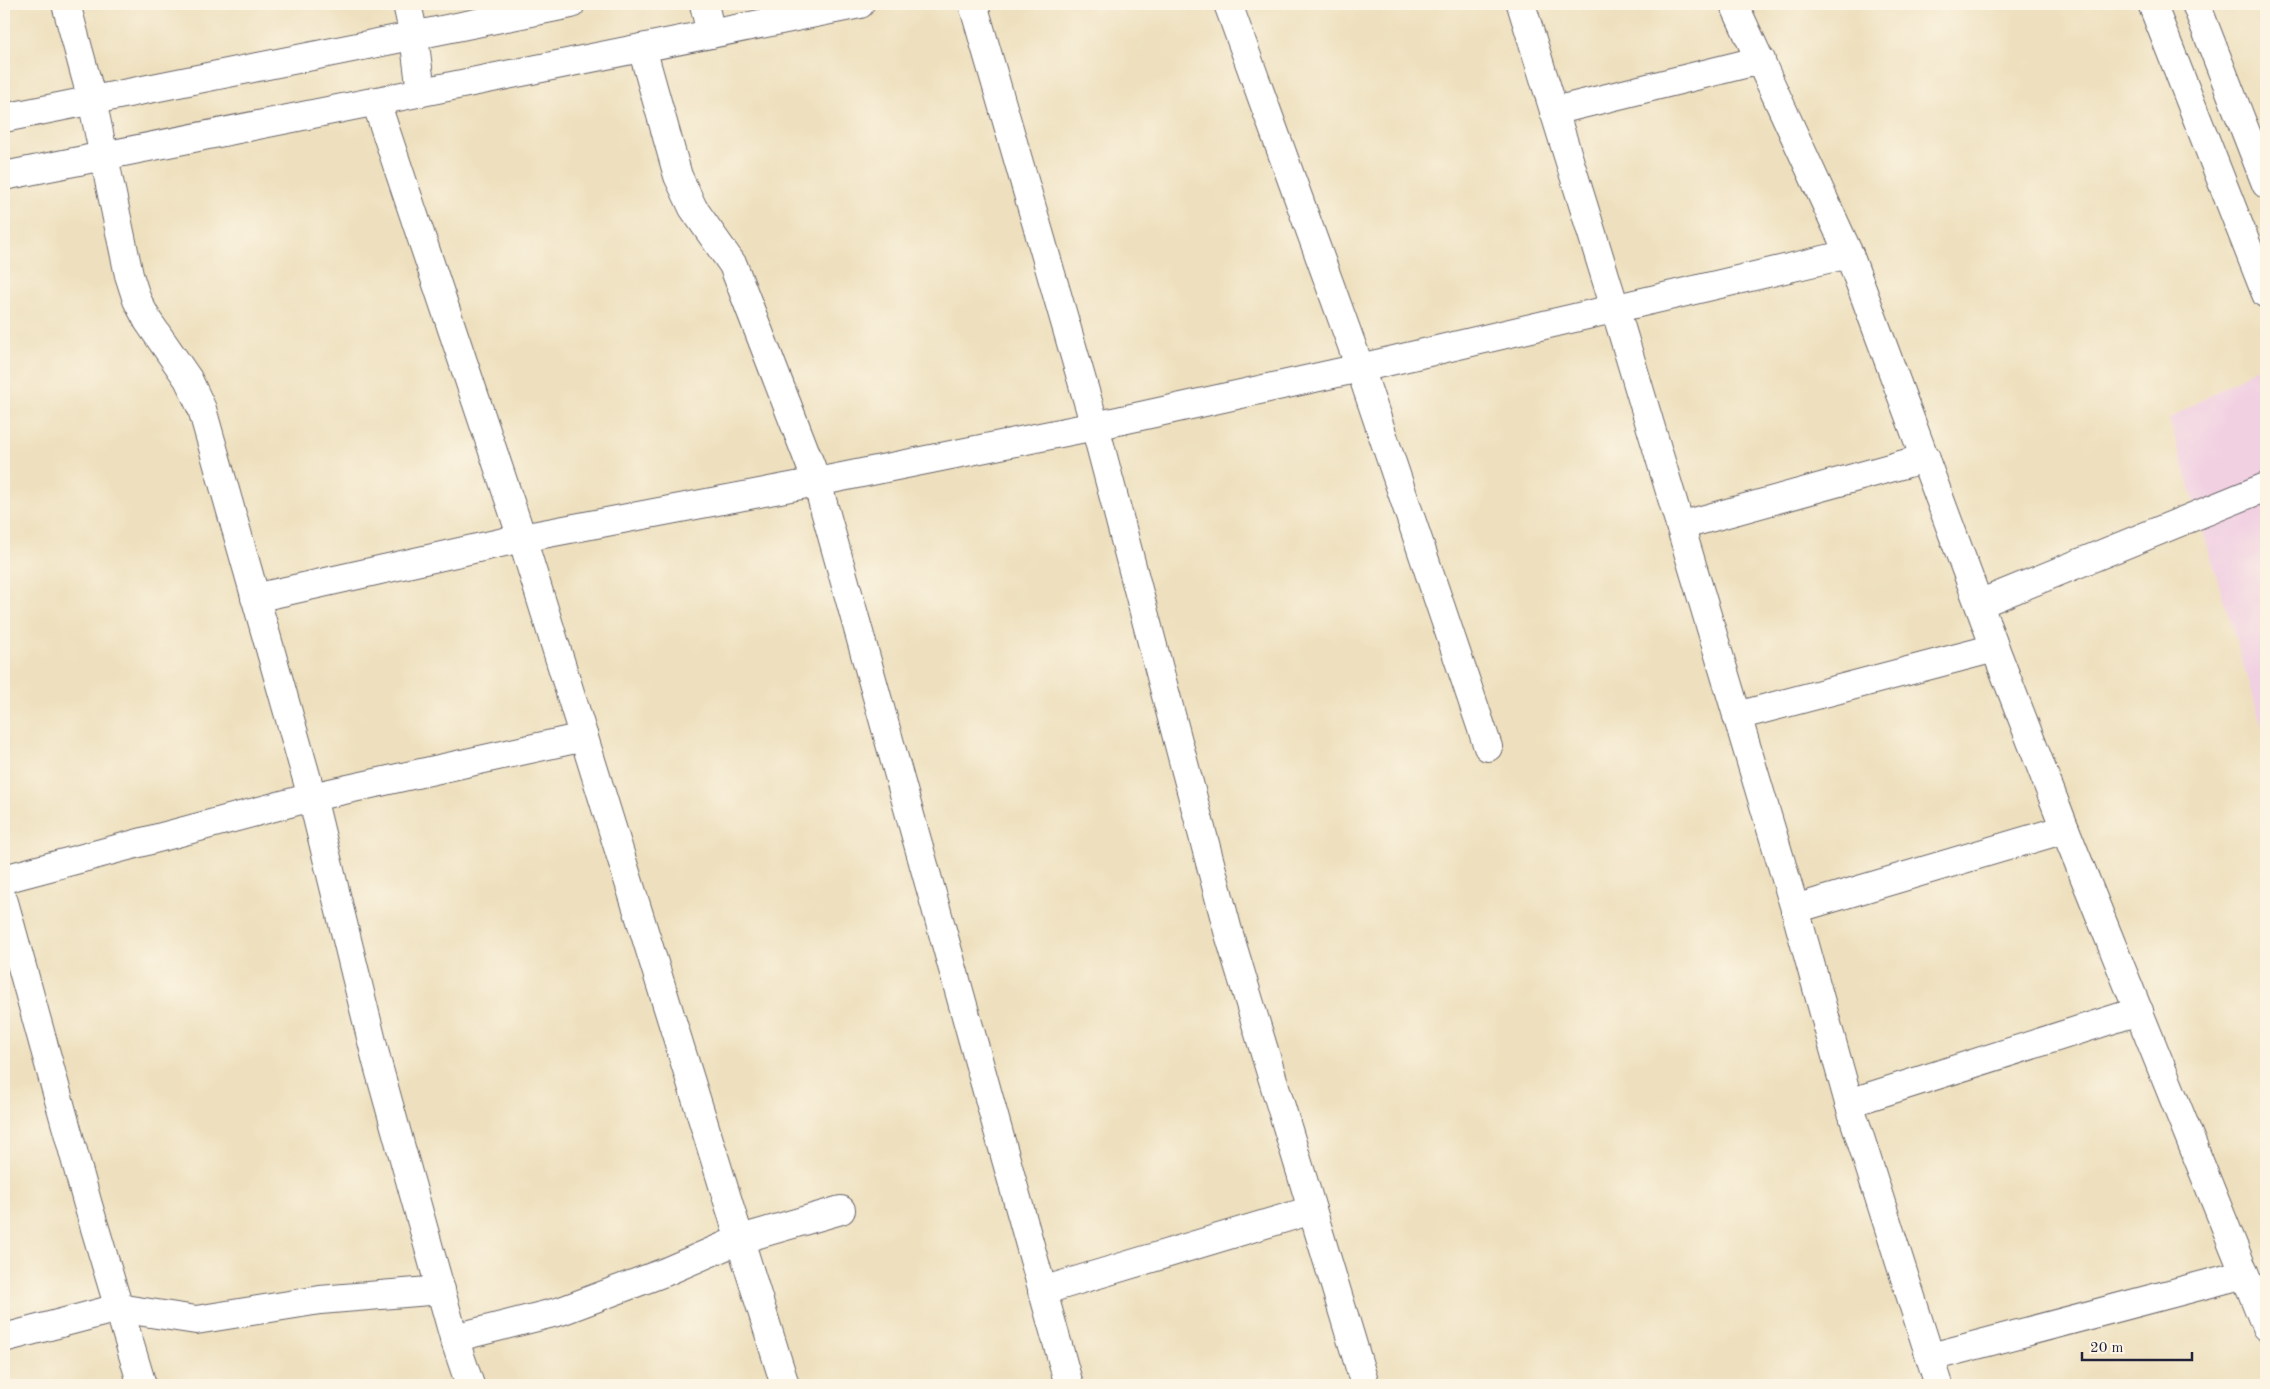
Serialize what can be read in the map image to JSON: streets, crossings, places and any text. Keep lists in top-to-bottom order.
{
  "scale_bar": "20 m"
}
